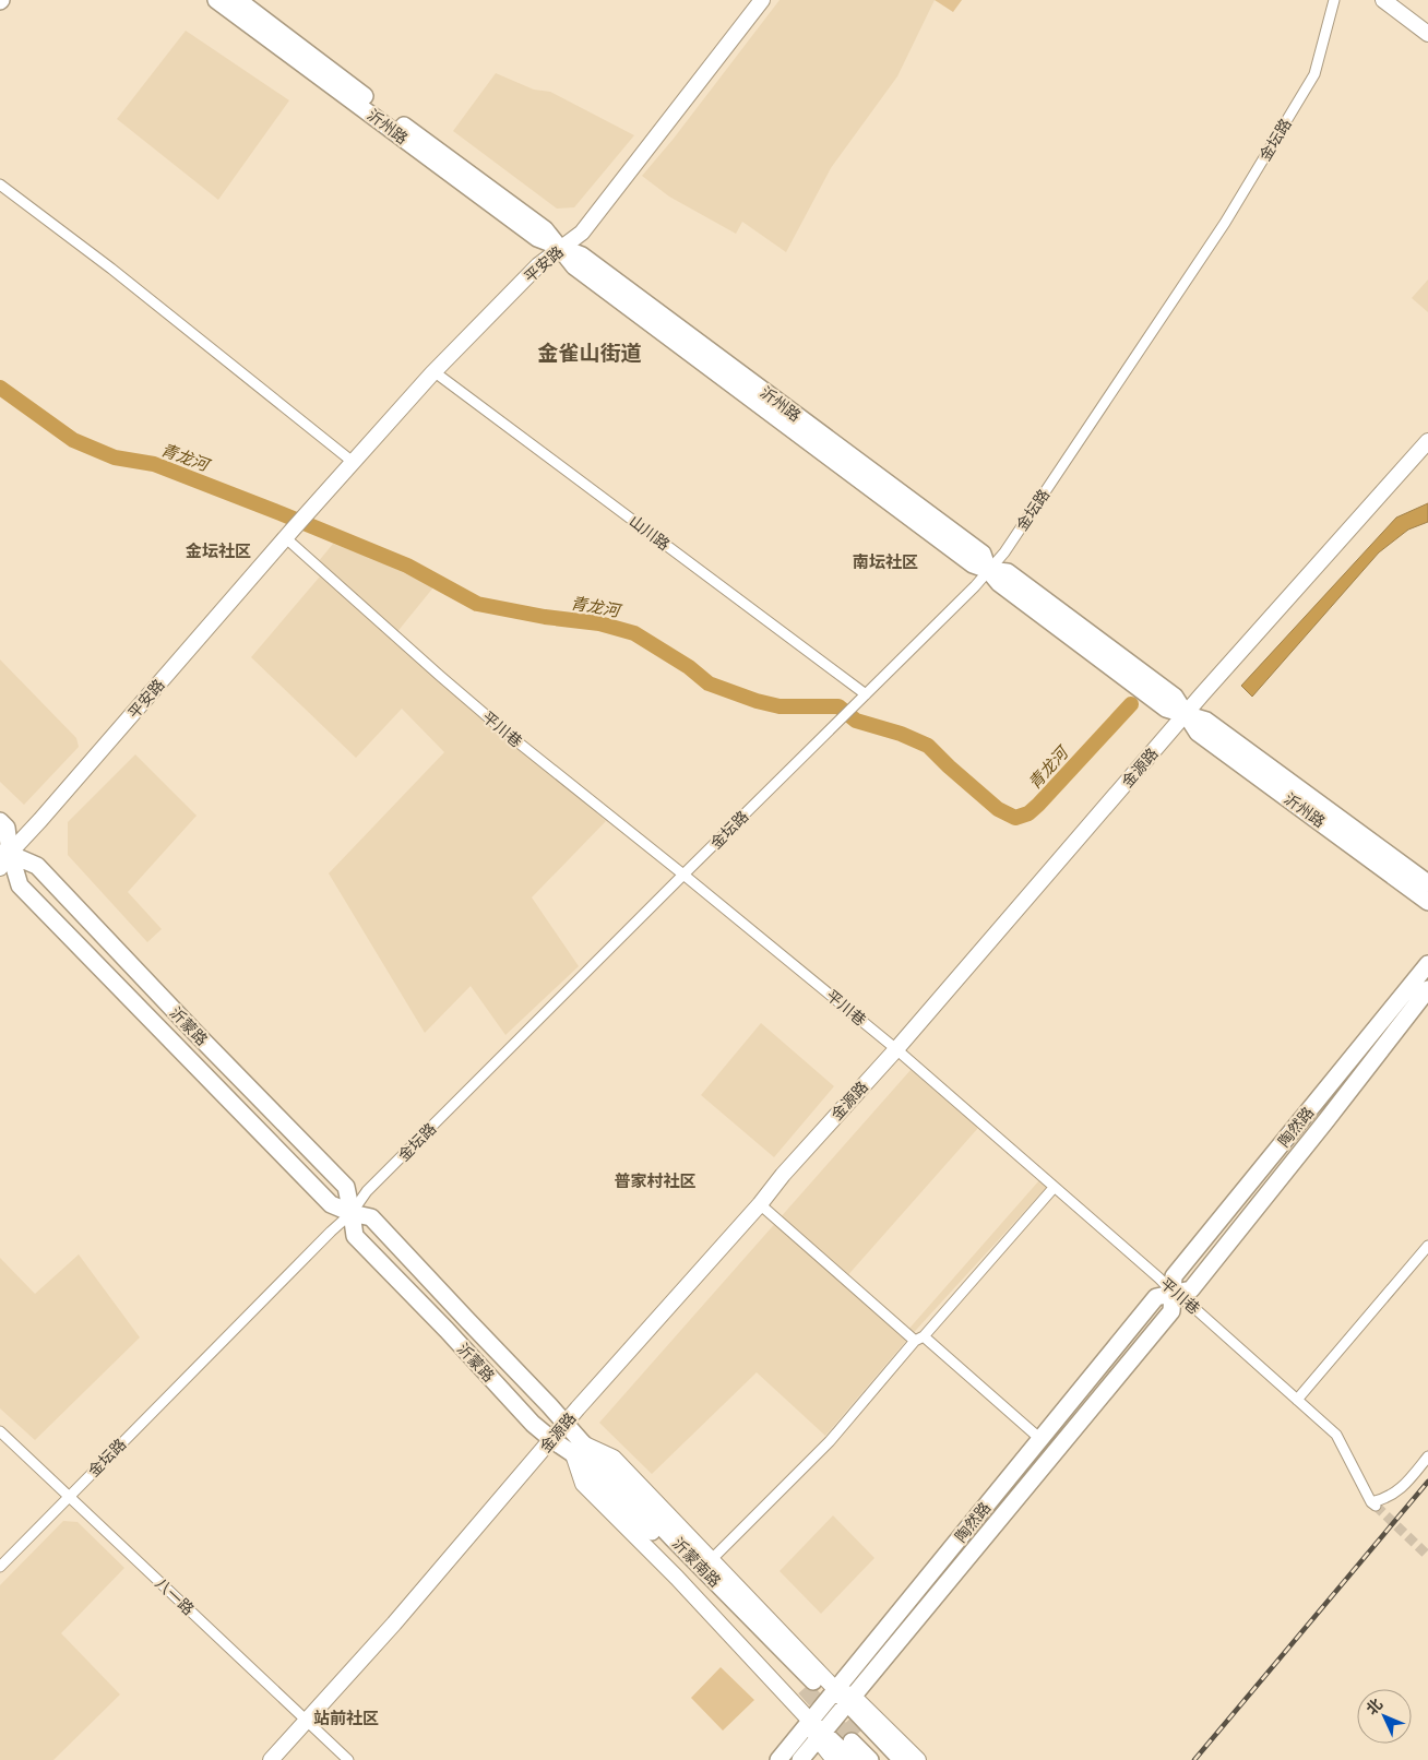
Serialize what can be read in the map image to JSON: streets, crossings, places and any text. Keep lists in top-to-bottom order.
{
  "streets": {
    "main road": [
      "沂州路",
      "沂蒙路",
      "陶然路",
      "沂蒙南路"
    ],
    "street": [
      "金坛路",
      "平安路",
      "山川路",
      "平川巷",
      "金源路",
      "八一路"
    ]
  },
  "crossings": [
    ["沂州路", "金坛路"],
    ["沂州路", "平安路"],
    ["沂州路", "金源路"],
    ["金坛路", "山川路"],
    ["金坛路", "平川巷"],
    ["金坛路", "沂蒙路"],
    ["金坛路", "八一路"],
    ["平安路", "山川路"],
    ["平安路", "平川巷"],
    ["平安路", "沂蒙路"],
    ["平川巷", "金源路"],
    ["平川巷", "陶然路"],
    ["金源路", "沂蒙路"],
    ["金源路", "八一路"],
    ["沂蒙路", "沂蒙南路"]
  ],
  "districts": [
    "金雀山街道",
    "金坛社区",
    "南坛社区",
    "普家村社区",
    "站前社区"
  ],
  "water": ["青龙河"],
  "north": "top left"
}
